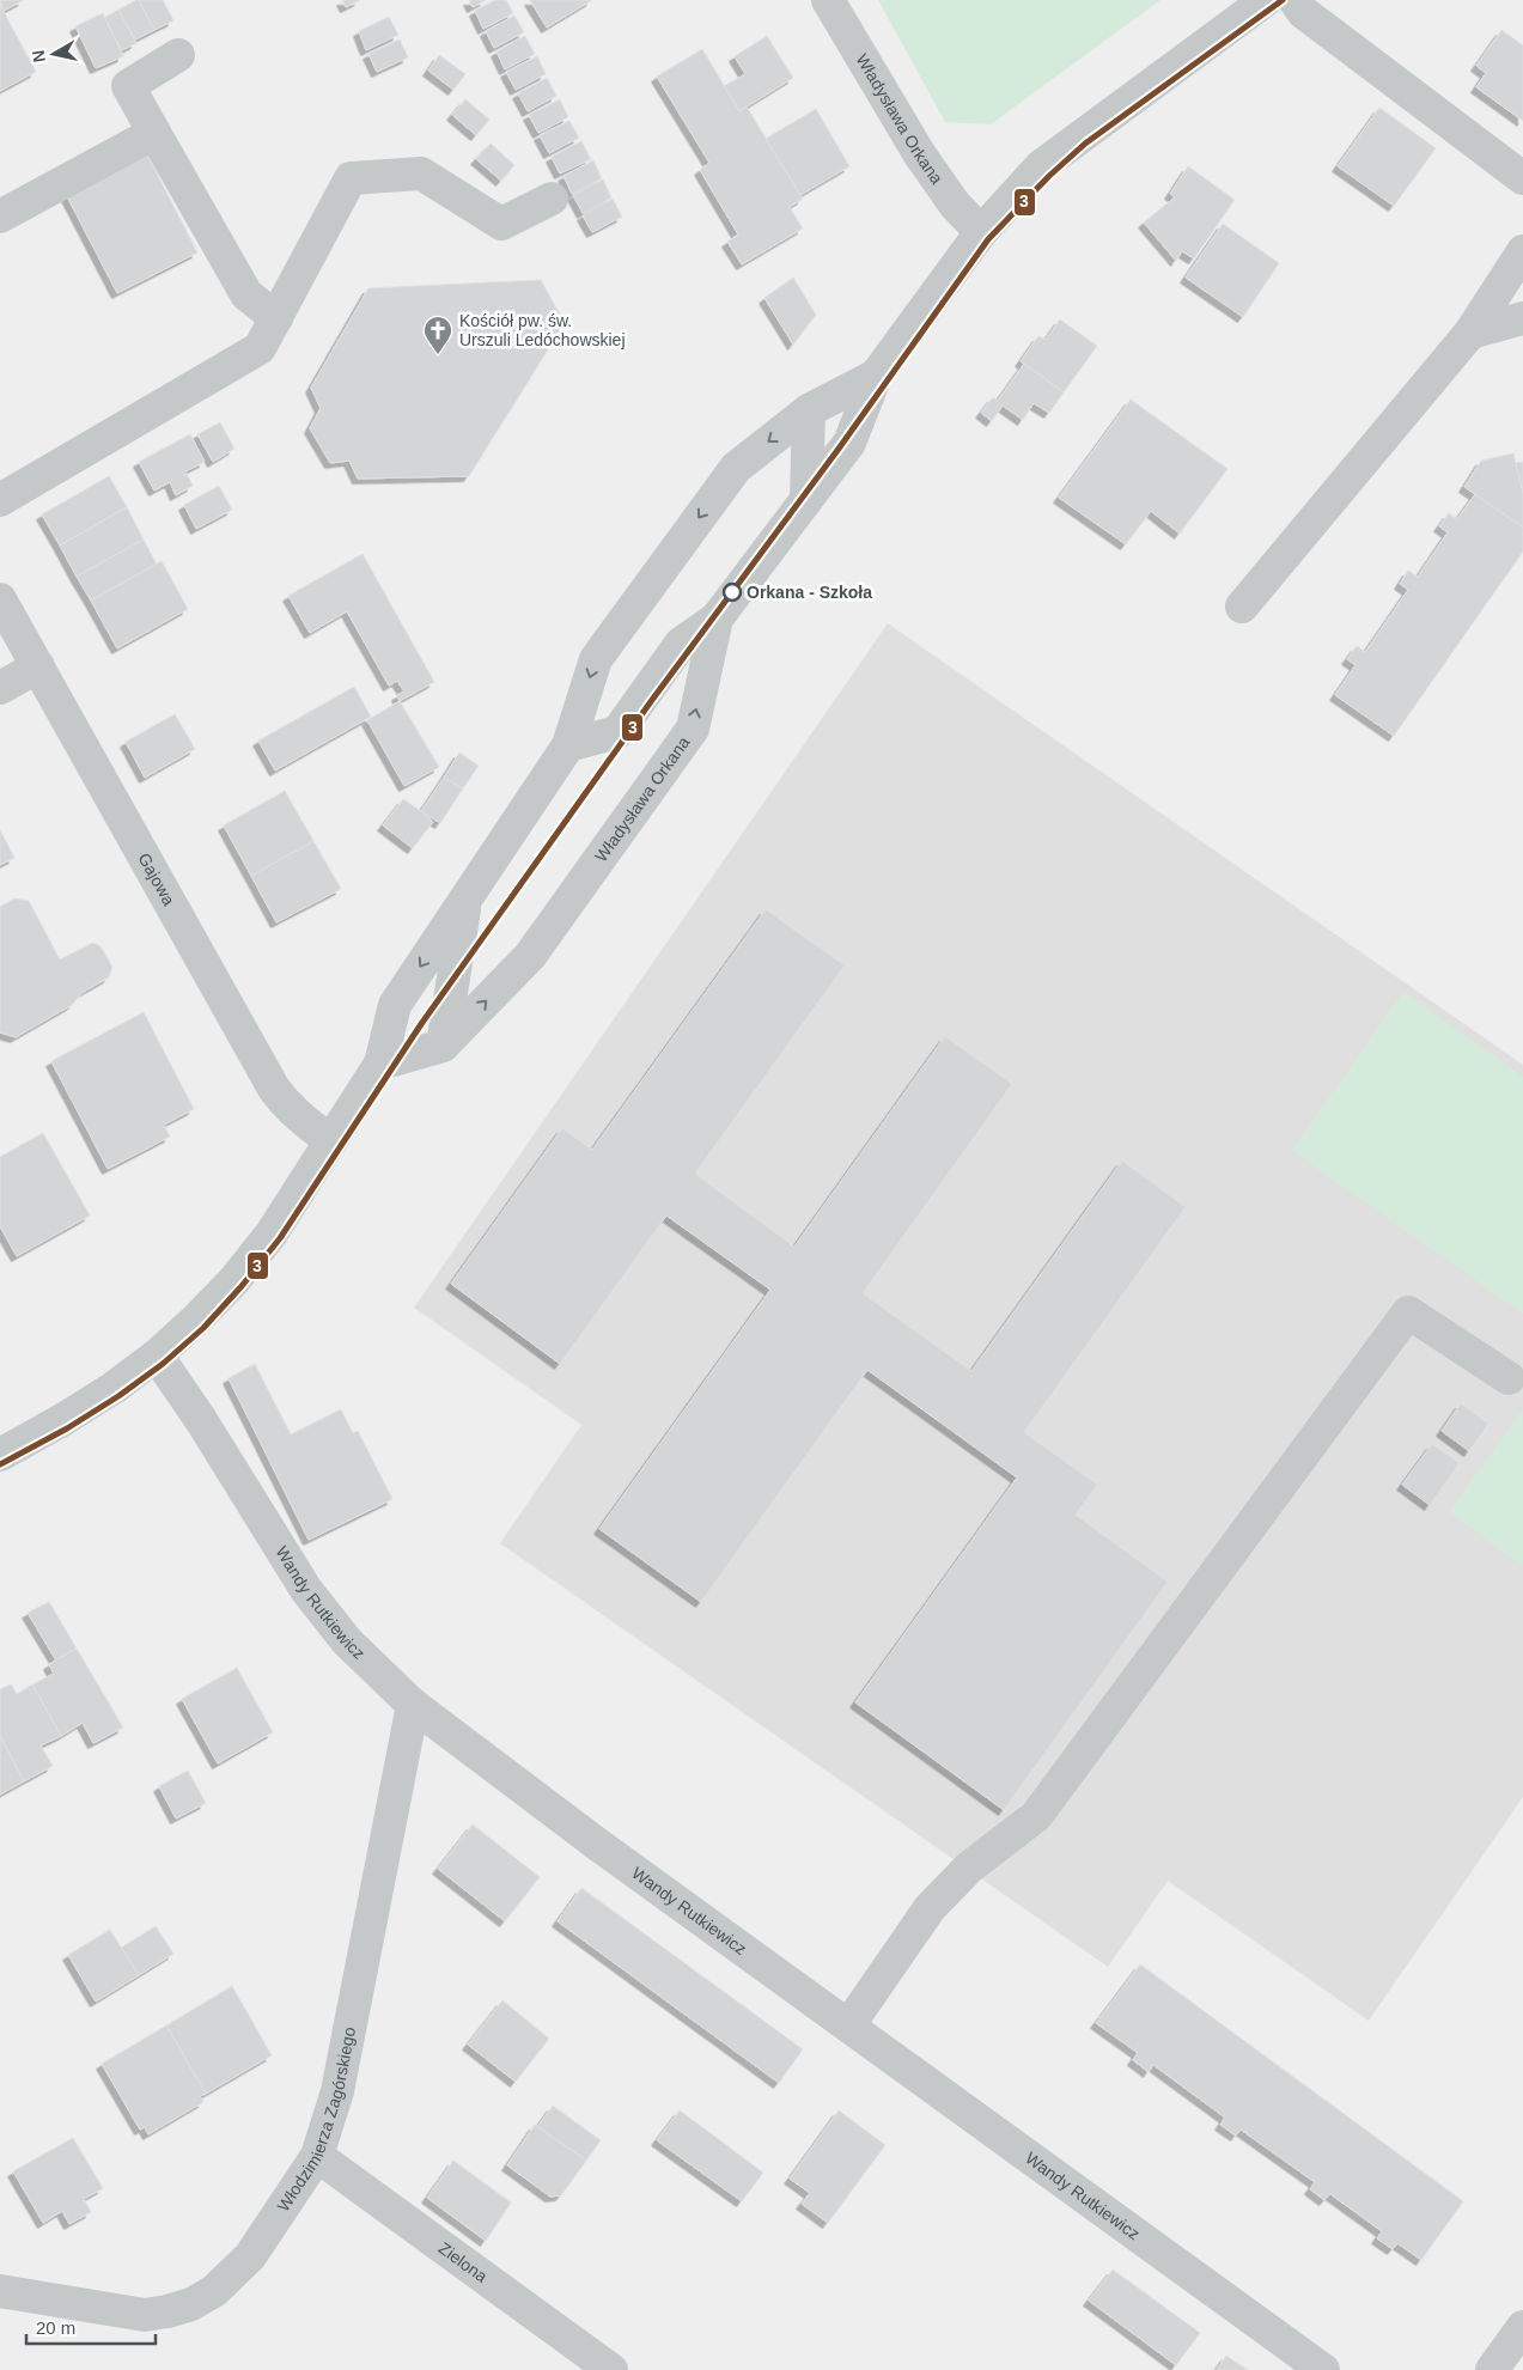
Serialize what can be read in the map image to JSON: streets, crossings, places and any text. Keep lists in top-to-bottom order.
{
  "streets": {
    "street": [
      "Władysława Orkana",
      "Gajowa",
      "Wandy Rutkiewicz",
      "Włodzimierza Zagórskiego",
      "Zielona"
    ]
  },
  "crossings": [
    ["Władysława Orkana", "Gajowa"],
    ["Władysława Orkana", "Wandy Rutkiewicz"],
    ["Wandy Rutkiewicz", "Włodzimierza Zagórskiego"],
    ["Włodzimierza Zagórskiego", "Zielona"]
  ],
  "places": {
    "church": ["Kościół pw. św. Urszuli Ledóchowskiej"],
    "other": ["Orkana - Szkoła"]
  },
  "lines": ["transit line 3"],
  "scale_bar": "20 m",
  "north": "left"
}
